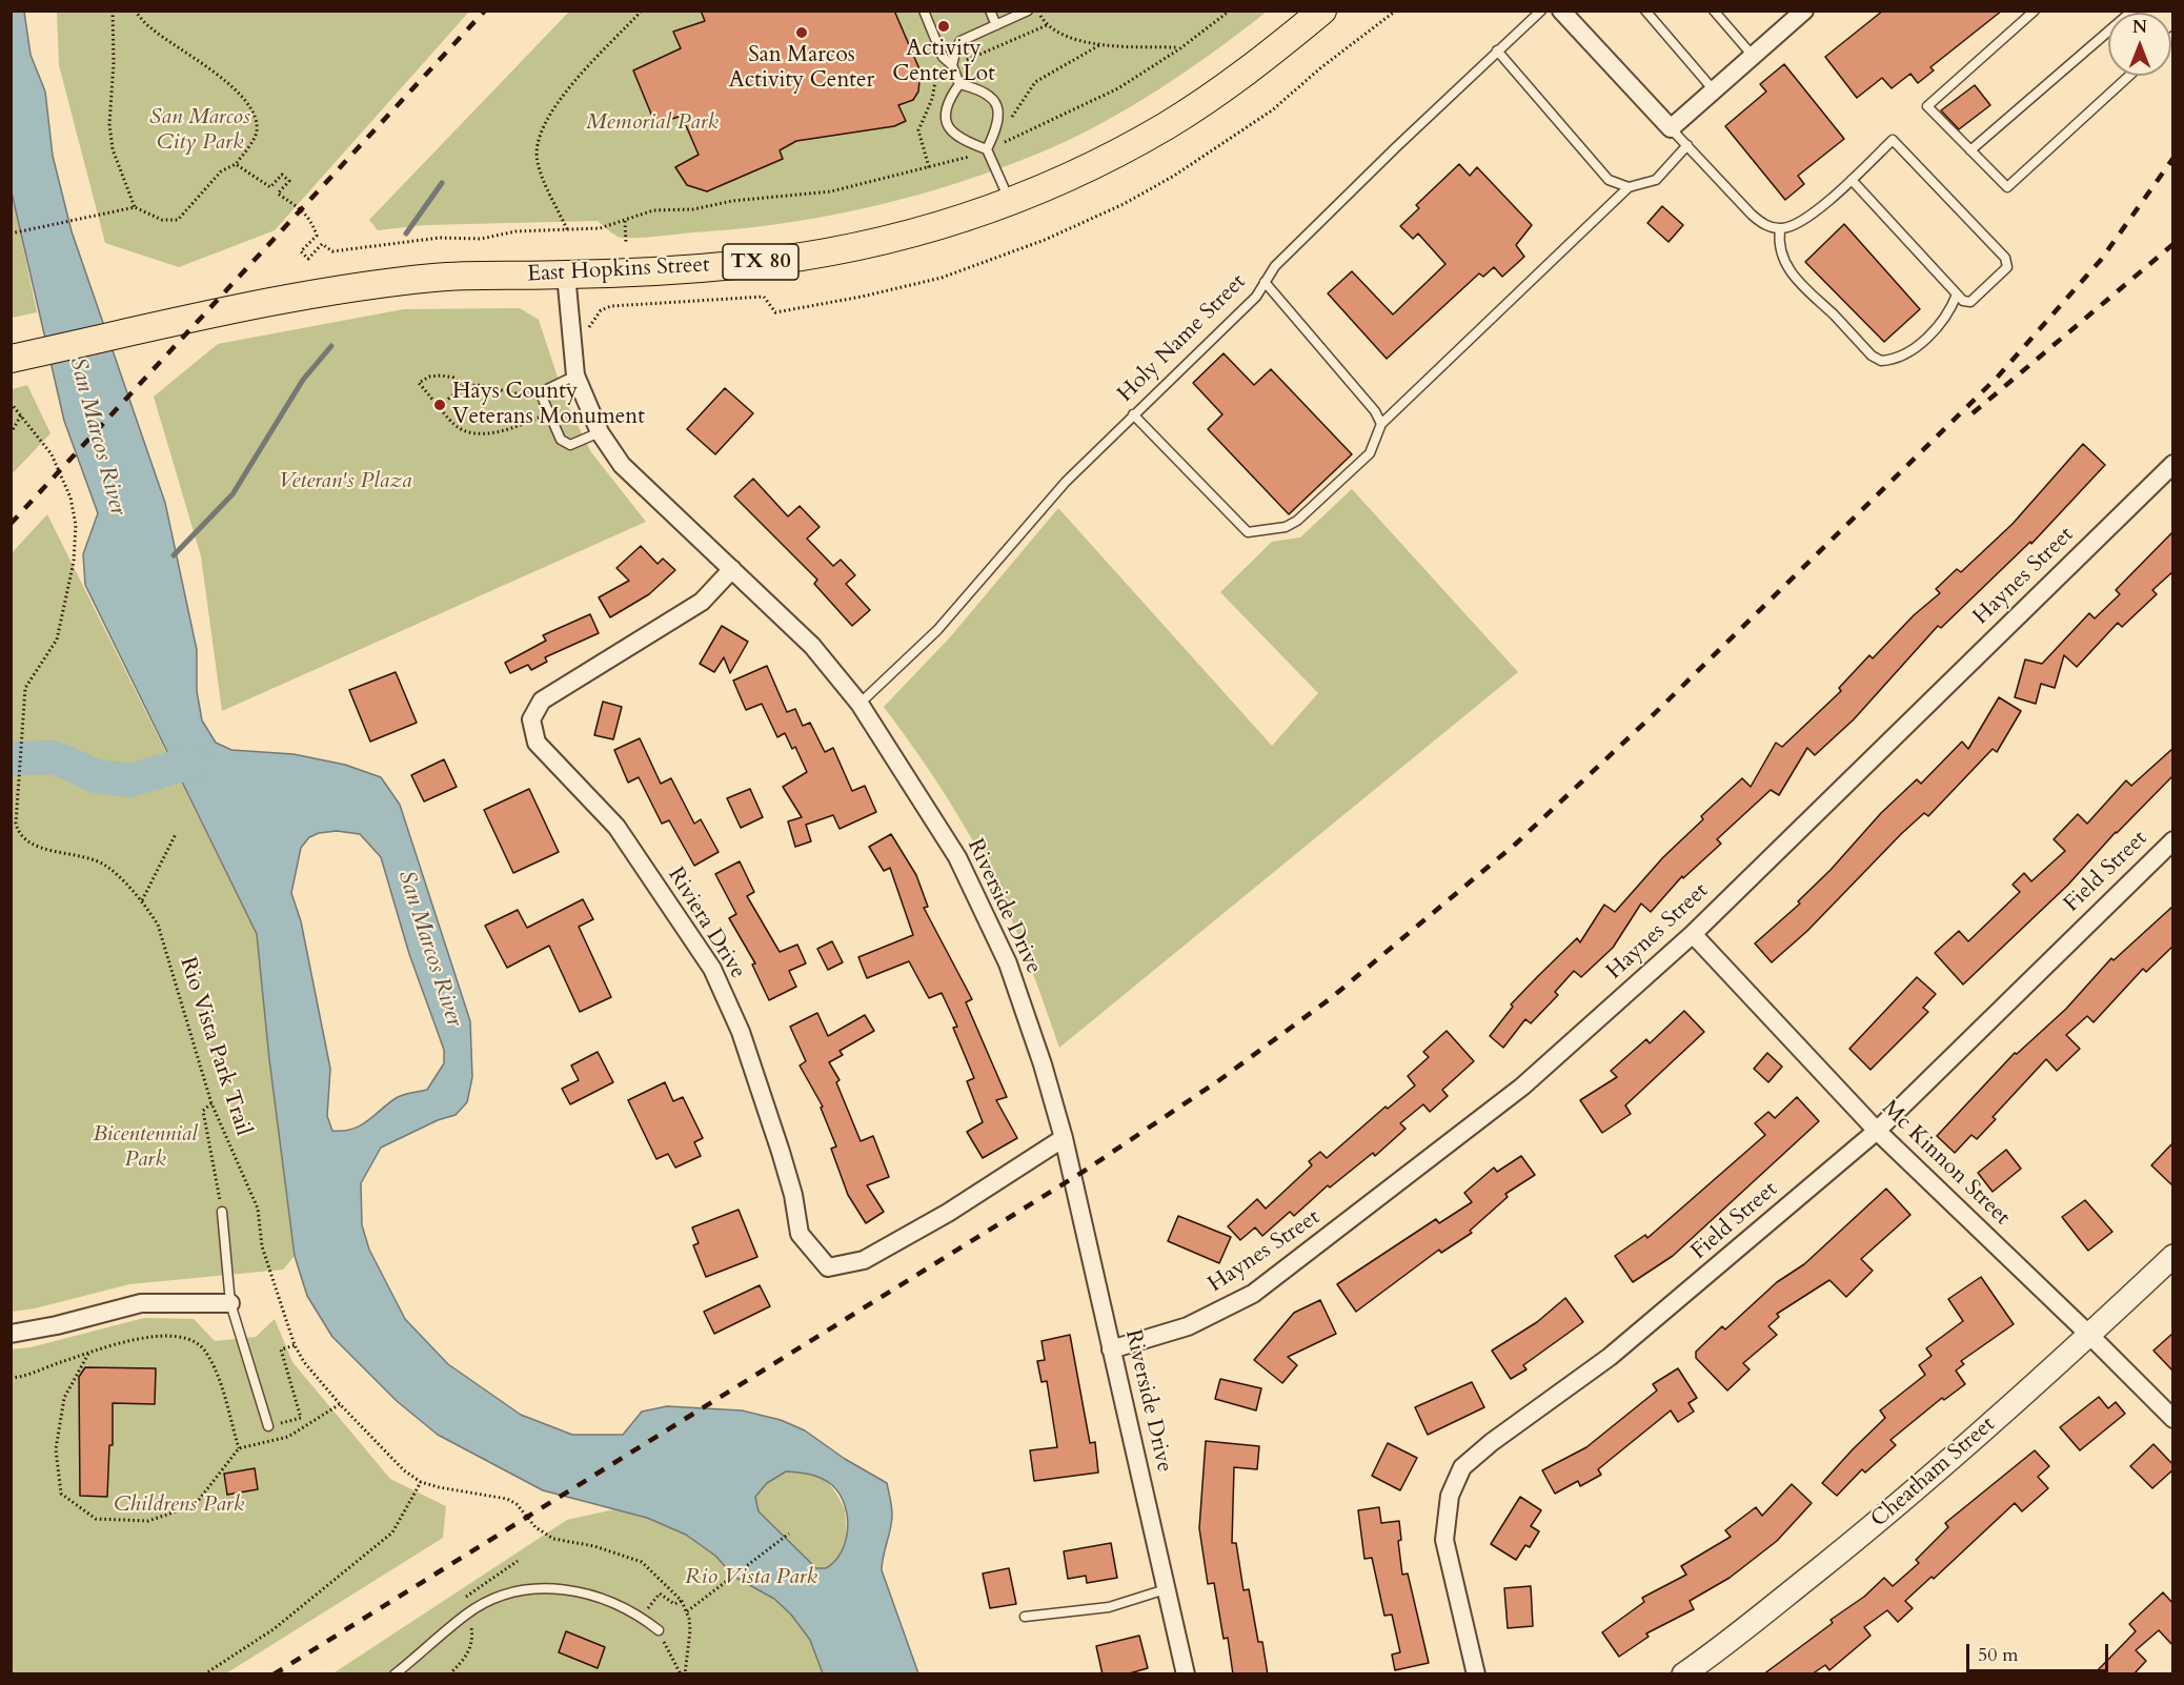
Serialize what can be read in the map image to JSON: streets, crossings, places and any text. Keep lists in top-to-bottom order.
{
  "streets": {
    "main road": ["TX 80", "East Hopkins Street"],
    "street": [
      "Haynes Street",
      "Field Street",
      "Riverside Drive",
      "Riviera Drive",
      "Mc Kinnon Street",
      "Cheatham Street"
    ],
    "lane": ["Holy Name Street"],
    "path": ["Rio Vista Park Trail"]
  },
  "crossings": [
    ["East Hopkins Street", "Riverside Drive"],
    ["Holy Name Street", "Riverside Drive"],
    ["Haynes Street", "Riverside Drive"],
    ["Haynes Street", "Mc Kinnon Street"],
    ["Field Street", "Mc Kinnon Street"],
    ["Riverside Drive", "Riviera Drive"],
    ["Mc Kinnon Street", "Cheatham Street"]
  ],
  "water": ["San Marcos River"],
  "parks": [
    "San Marcos City Park",
    "Memorial Park",
    "Veteran's Plaza",
    "Bicentennial Park",
    "Childrens Park",
    "Rio Vista Park"
  ],
  "places": ["Activity Center Lot", "San Marcos Activity Center", "Hays County Veterans Monument"],
  "scale_bar": "50 m",
  "north": "top"
}
